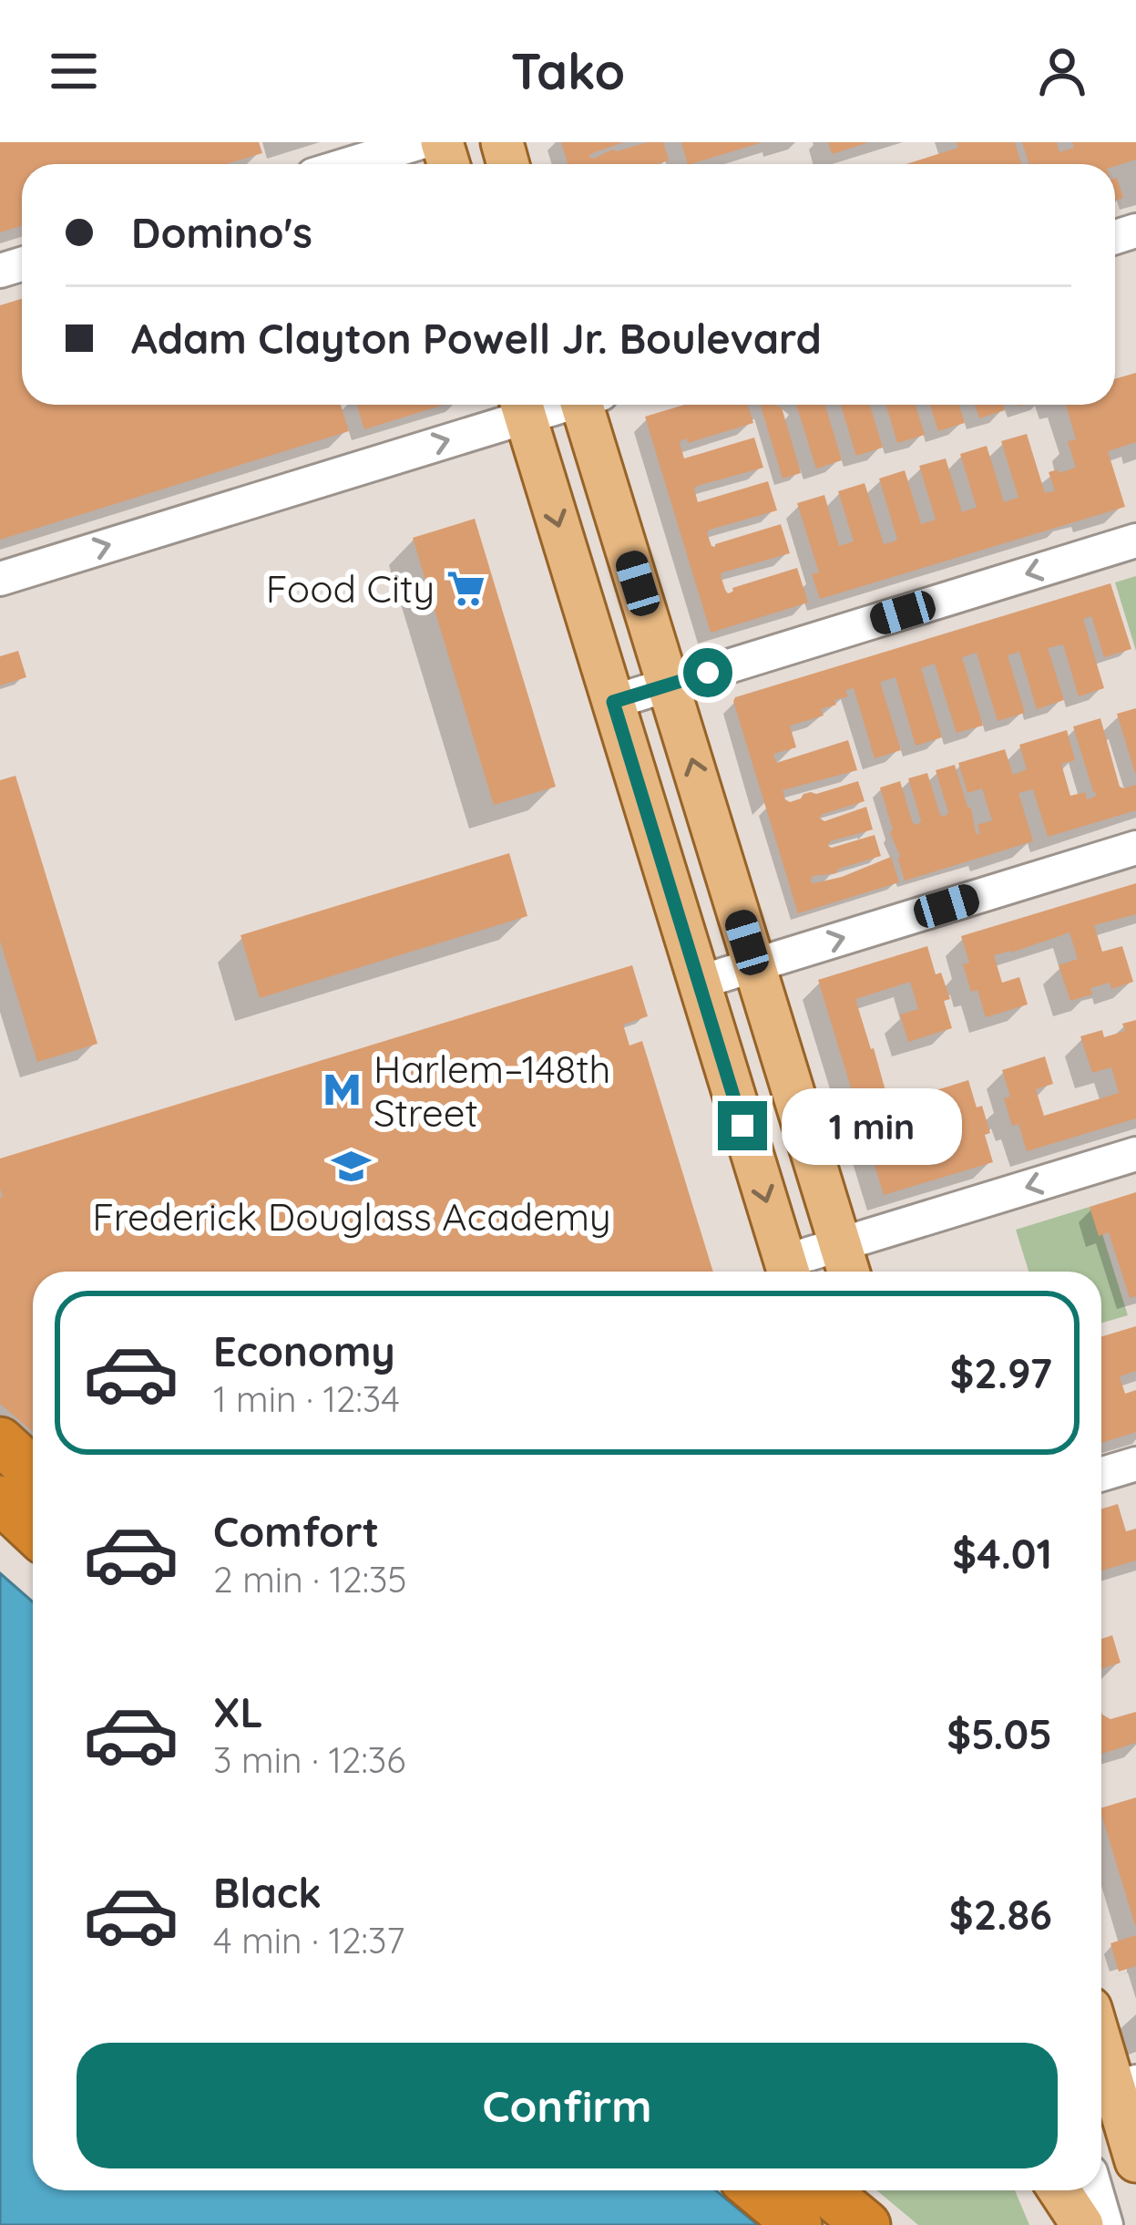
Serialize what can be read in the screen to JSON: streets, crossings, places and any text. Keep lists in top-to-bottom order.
{
  "places": {
    "supermarket": ["Food City"],
    "metro station": ["Harlem–148th Street"],
    "school or university": ["Frederick Douglass Academy"]
  },
  "page": {
    "header": "Tako",
    "banner": ["Domino's", "Adam Clayton Powell Jr. Boulevard"],
    "bubble": "1 min",
    "list": [
      {
        "name": "Economy",
        "note": "1 min · 12:34",
        "value": "$2.97"
      },
      {
        "name": "Comfort",
        "note": "2 min · 12:35",
        "value": "$4.01"
      },
      {
        "name": "XL",
        "note": "3 min · 12:36",
        "value": "$5.05"
      },
      {
        "name": "Black",
        "note": "4 min · 12:37",
        "value": "$2.86"
      }
    ],
    "buttons": "Confirm"
  }
}
